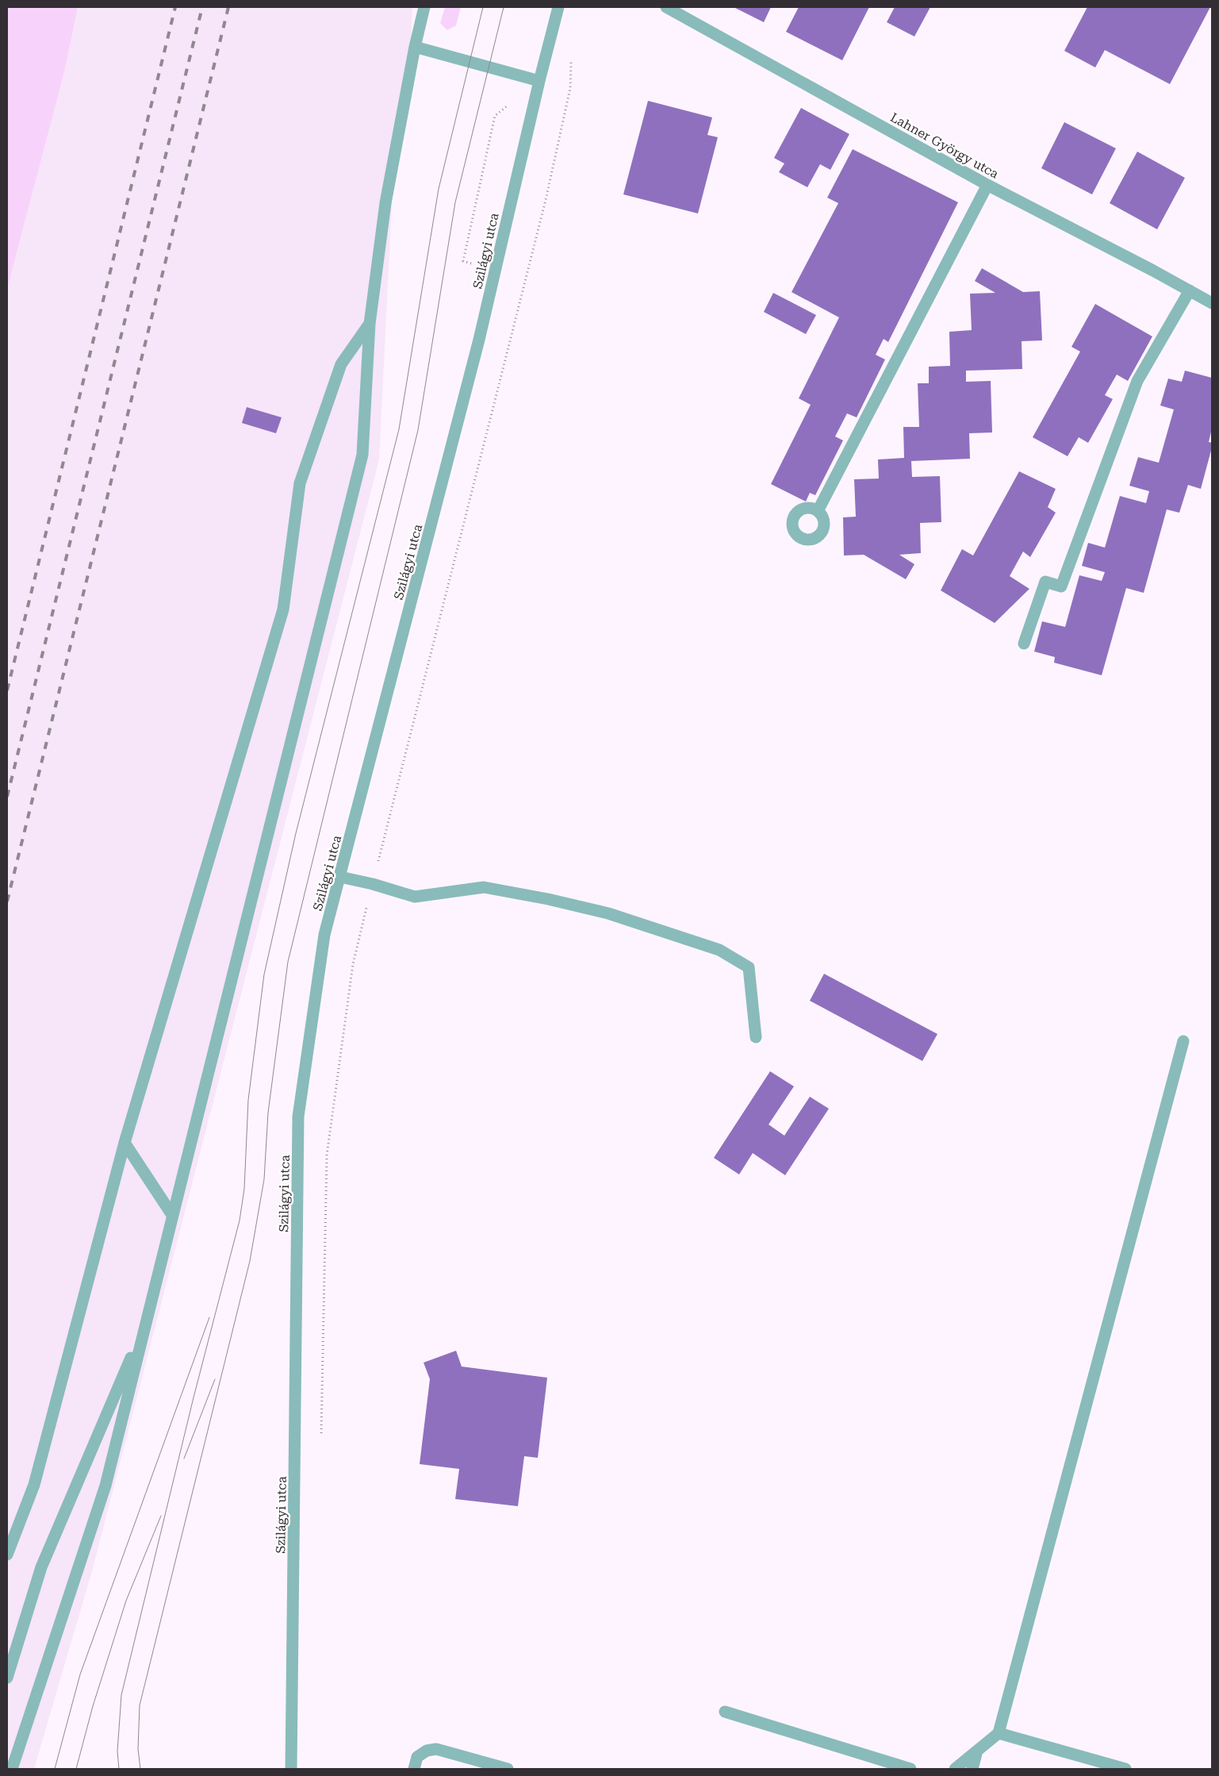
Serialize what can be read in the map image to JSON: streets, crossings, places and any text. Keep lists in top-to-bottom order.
{
  "streets": {
    "street": ["Lahner György utca", "Szilágyi utca"]
  }
}
